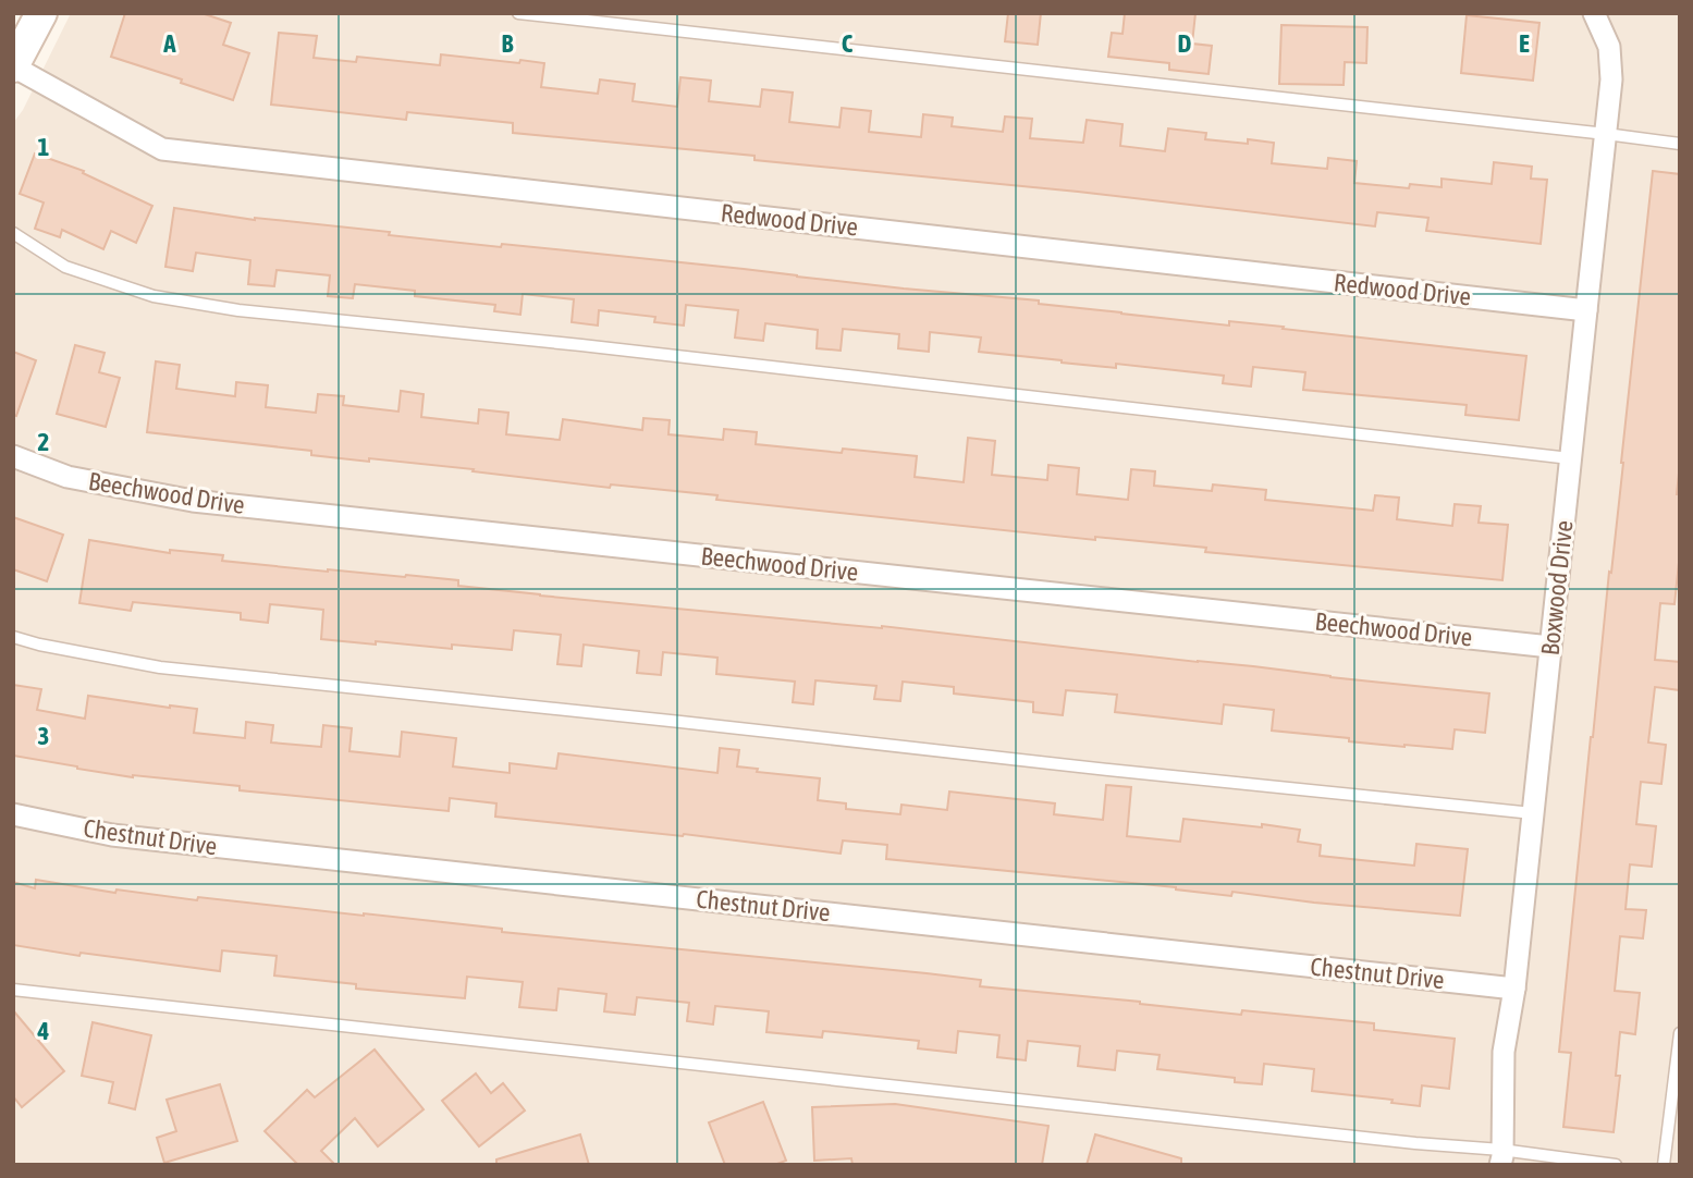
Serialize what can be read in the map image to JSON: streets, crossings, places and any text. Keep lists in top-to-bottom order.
{
  "streets": {
    "street": [
      "Redwood Drive",
      "Beechwood Drive",
      "Boxwood Drive",
      "Chestnut Drive"
    ]
  },
  "crossings": [
    ["Redwood Drive", "Boxwood Drive"],
    ["Beechwood Drive", "Boxwood Drive"],
    ["Boxwood Drive", "Chestnut Drive"]
  ],
  "grid": {
    "columns": [
      "A",
      "B",
      "C",
      "D",
      "E"
    ],
    "rows": [
      "1",
      "2",
      "3",
      "4"
    ]
  }
}
